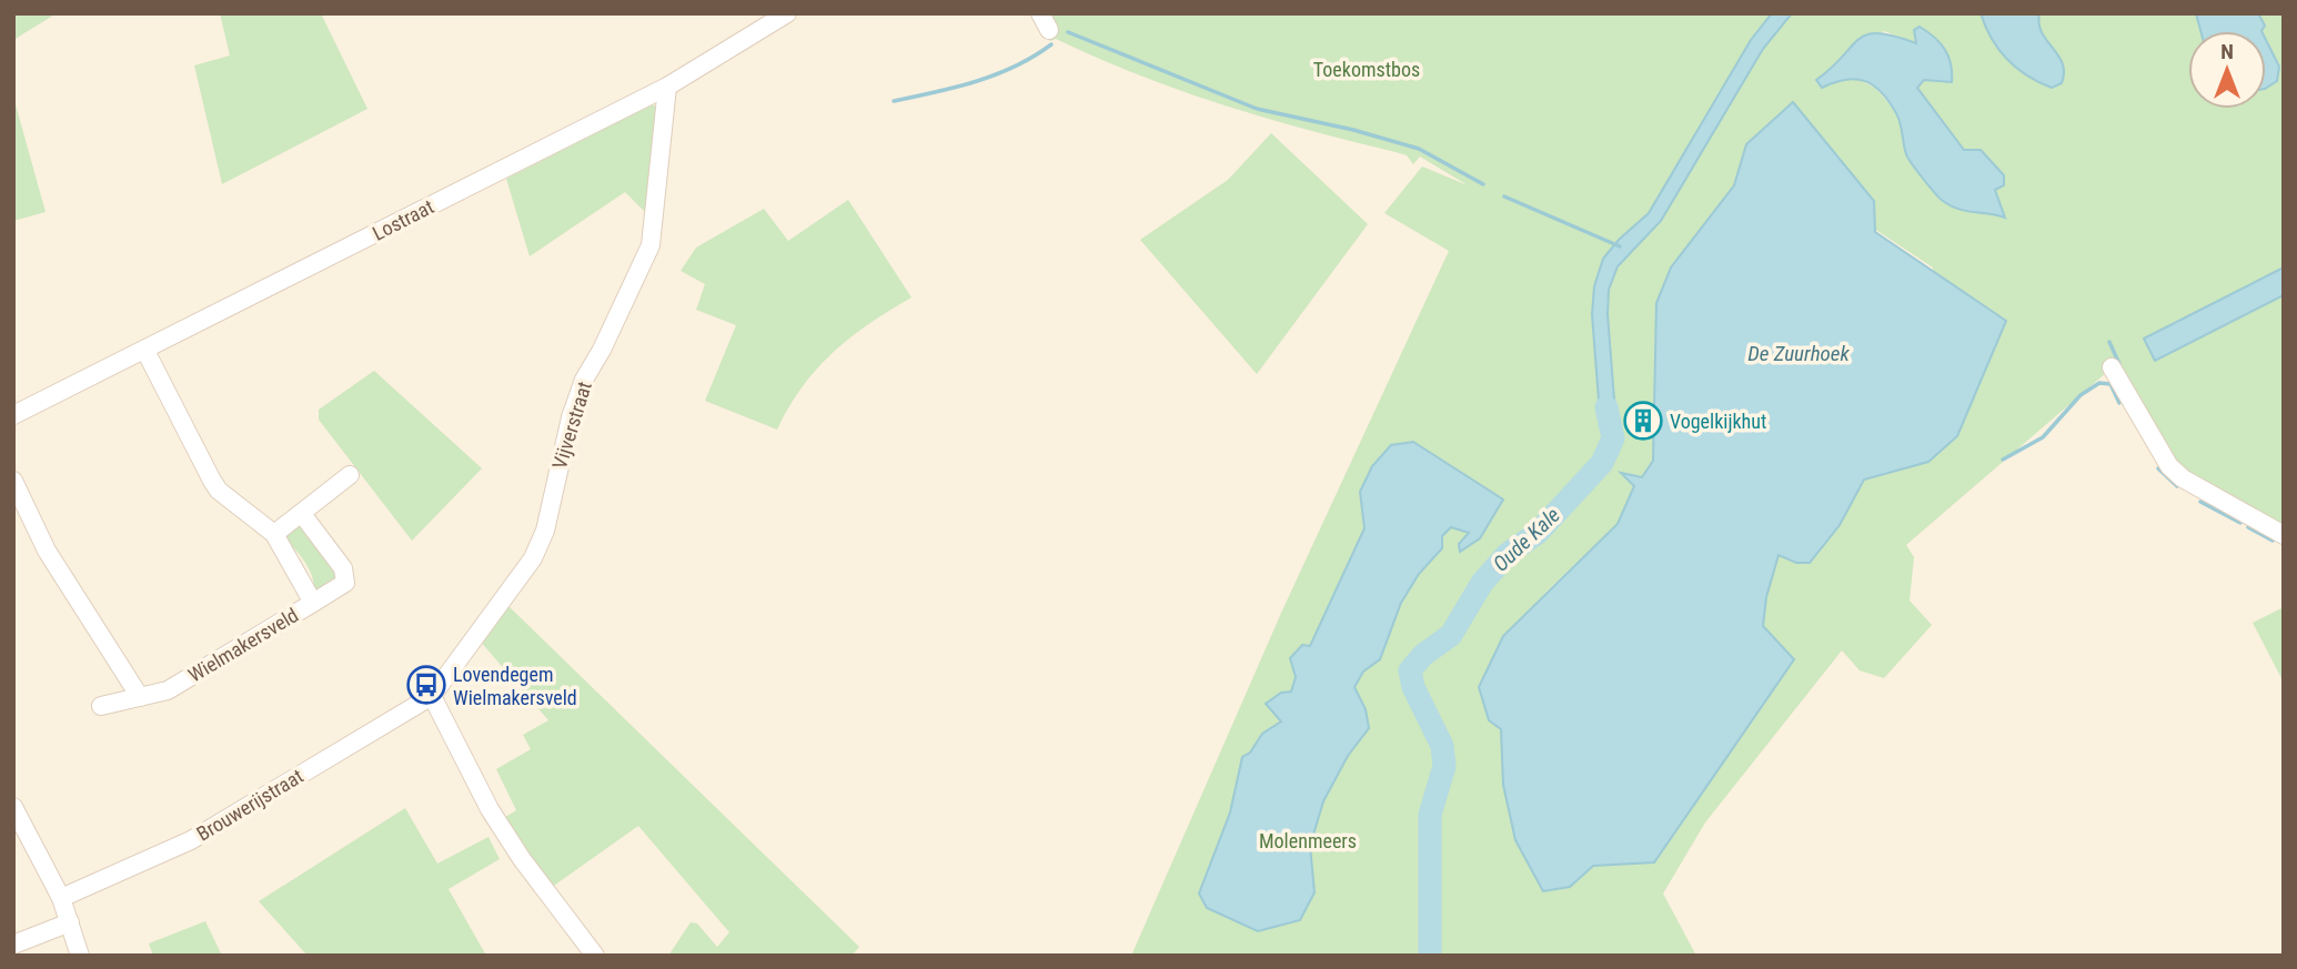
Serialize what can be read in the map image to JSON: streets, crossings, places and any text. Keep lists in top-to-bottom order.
{
  "streets": {
    "street": [
      "Lostraat",
      "Vijverstraat",
      "Wielmakersveld",
      "Brouwerijstraat"
    ]
  },
  "crossings": [
    ["Lostraat", "Vijverstraat"],
    ["Lostraat", "Wielmakersveld"],
    ["Vijverstraat", "Brouwerijstraat"]
  ],
  "water": ["De Zuurhoek", "Oude Kale"],
  "parks": ["Toekomstbos", "Molenmeers"],
  "places": {
    "building": ["Vogelkijkhut"],
    "bus stop": ["Lovendegem Wielmakersveld"]
  },
  "north": "top"
}
